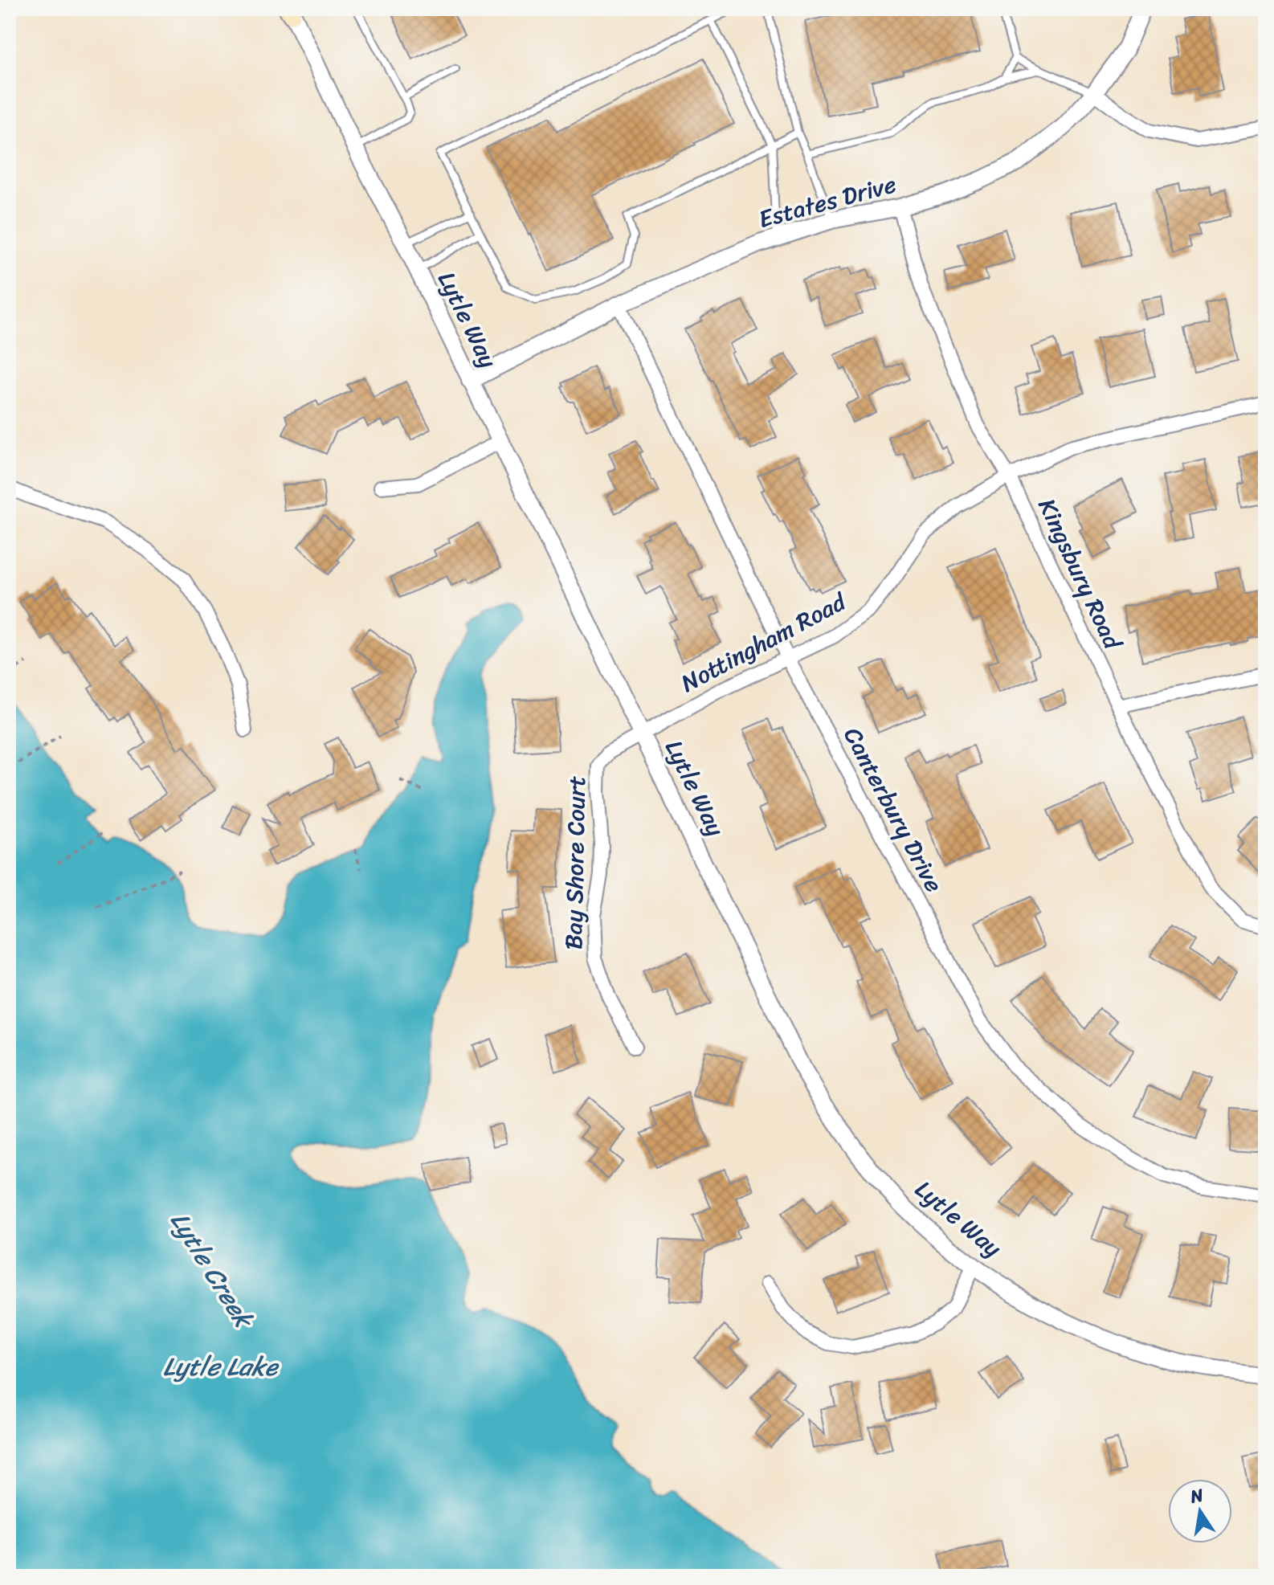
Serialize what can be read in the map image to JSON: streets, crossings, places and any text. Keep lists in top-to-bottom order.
{
  "streets": {
    "street": [
      "Estates Drive",
      "Lytle Way",
      "Kingsbury Road",
      "Nottingham Road",
      "Canterbury Drive",
      "Bay Shore Court"
    ]
  },
  "crossings": [
    ["Estates Drive", "Lytle Way"],
    ["Estates Drive", "Kingsbury Road"],
    ["Estates Drive", "Canterbury Drive"],
    ["Lytle Way", "Nottingham Road"],
    ["Lytle Way", "Bay Shore Court"],
    ["Kingsbury Road", "Nottingham Road"],
    ["Nottingham Road", "Canterbury Drive"],
    ["Nottingham Road", "Bay Shore Court"]
  ],
  "water": ["Lytle Creek", "Lytle Lake"],
  "north": "top"
}
